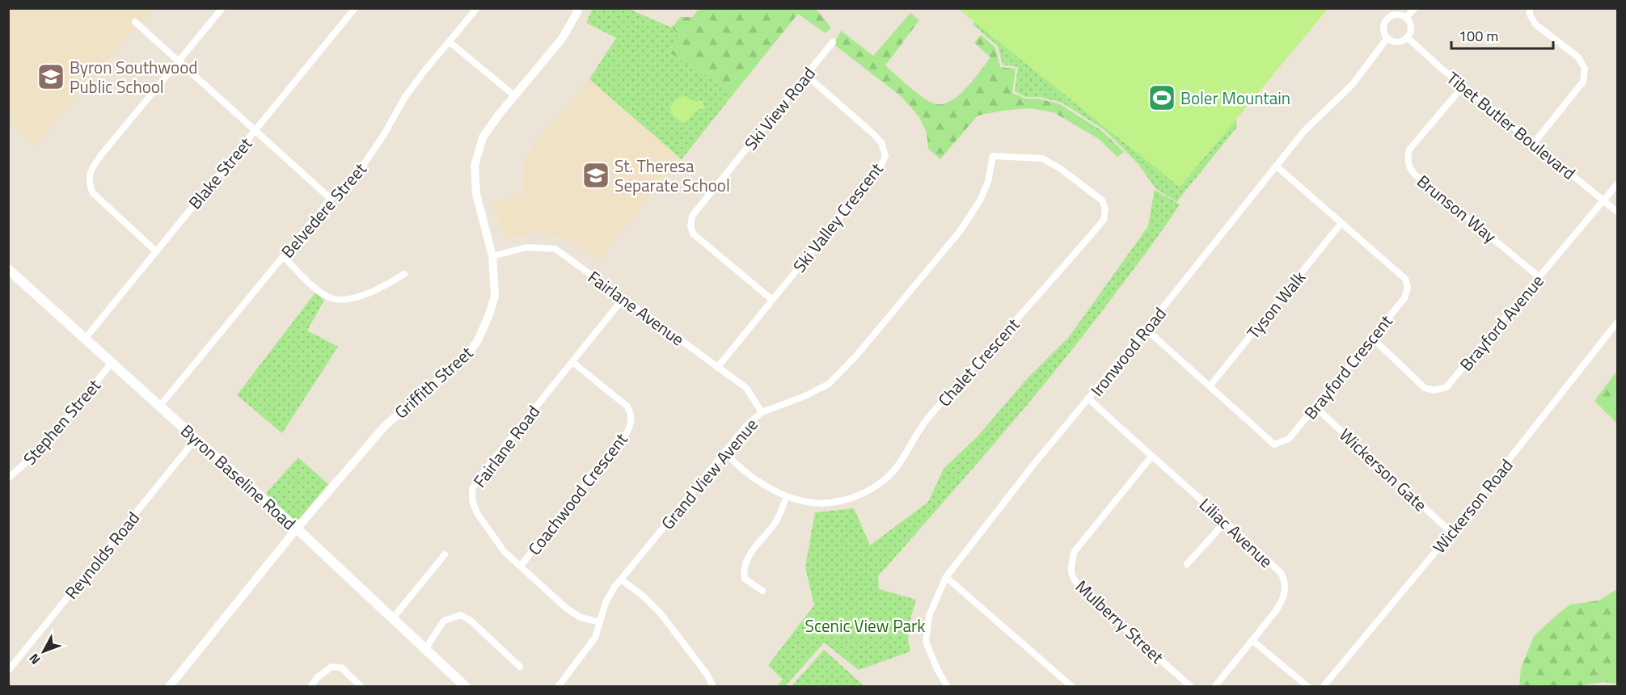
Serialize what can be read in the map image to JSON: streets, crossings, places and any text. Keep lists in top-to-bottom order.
{
  "streets": {
    "main road": ["Byron Baseline Road"],
    "street": [
      "Ski View Road",
      "Tibet Butler Boulevard",
      "Blake Street",
      "Brunson Way",
      "Belvedere Street",
      "Ski Valley Crescent",
      "Tyson Walk",
      "Fairlane Avenue",
      "Brayford Avenue",
      "Ironwood Road",
      "Chalet Crescent",
      "Brayford Crescent",
      "Griffith Street",
      "Stephen Street",
      "Fairlane Road",
      "Wickerson Gate",
      "Grand View Avenue",
      "Coachwood Crescent",
      "Wickerson Road",
      "Liliac Avenue",
      "Reynolds Road",
      "Mulberry Street"
    ]
  },
  "crossings": [
    ["Ski View Road", "Ski Valley Crescent"],
    ["Tibet Butler Boulevard", "Brunson Way"],
    ["Tibet Butler Boulevard", "Brayford Avenue"],
    ["Tibet Butler Boulevard", "Ironwood Road"],
    ["Blake Street", "Byron Baseline Road"],
    ["Brunson Way", "Brayford Avenue"],
    ["Belvedere Street", "Byron Baseline Road"],
    ["Ski Valley Crescent", "Fairlane Avenue"],
    ["Tyson Walk", "Brayford Crescent"],
    ["Fairlane Avenue", "Griffith Street"],
    ["Fairlane Avenue", "Fairlane Road"],
    ["Fairlane Avenue", "Grand View Avenue"],
    ["Brayford Avenue", "Brayford Crescent"],
    ["Ironwood Road", "Brayford Crescent"],
    ["Ironwood Road", "Liliac Avenue"],
    ["Chalet Crescent", "Grand View Avenue"],
    ["Brayford Crescent", "Wickerson Gate"],
    ["Griffith Street", "Byron Baseline Road"],
    ["Stephen Street", "Byron Baseline Road"],
    ["Fairlane Road", "Grand View Avenue"],
    ["Fairlane Road", "Coachwood Crescent"],
    ["Wickerson Gate", "Wickerson Road"],
    ["Byron Baseline Road", "Reynolds Road"],
    ["Liliac Avenue", "Mulberry Street"]
  ],
  "parks": ["Scenic View Park"],
  "places": {
    "school or university": ["Byron Southwood Public School", "St. Theresa Separate School"],
    "sports": ["Boler Mountain"]
  },
  "scale_bar": "100 m",
  "north": "bottom left"
}
